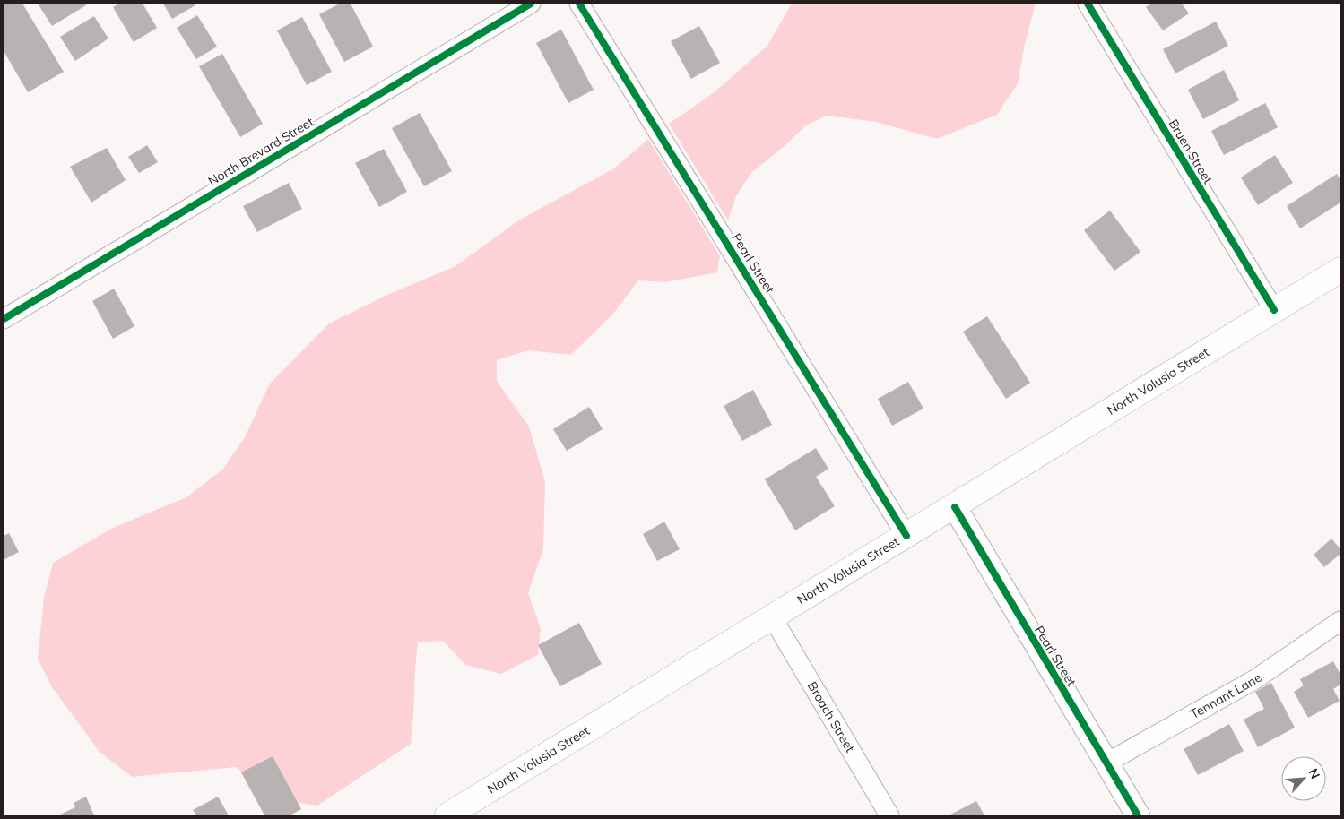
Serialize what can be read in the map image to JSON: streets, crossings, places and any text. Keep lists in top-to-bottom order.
{
  "streets": {
    "main road": ["North Volusia Street"],
    "street": [
      "North Brevard Street",
      "Bruen Street",
      "Pearl Street",
      "Tennant Lane",
      "Broach Street"
    ]
  },
  "crossings": [
    ["Bruen Street", "North Volusia Street"],
    ["Pearl Street", "North Volusia Street"],
    ["Pearl Street", "Tennant Lane"],
    ["North Volusia Street", "Broach Street"]
  ],
  "north": "top right"
}
